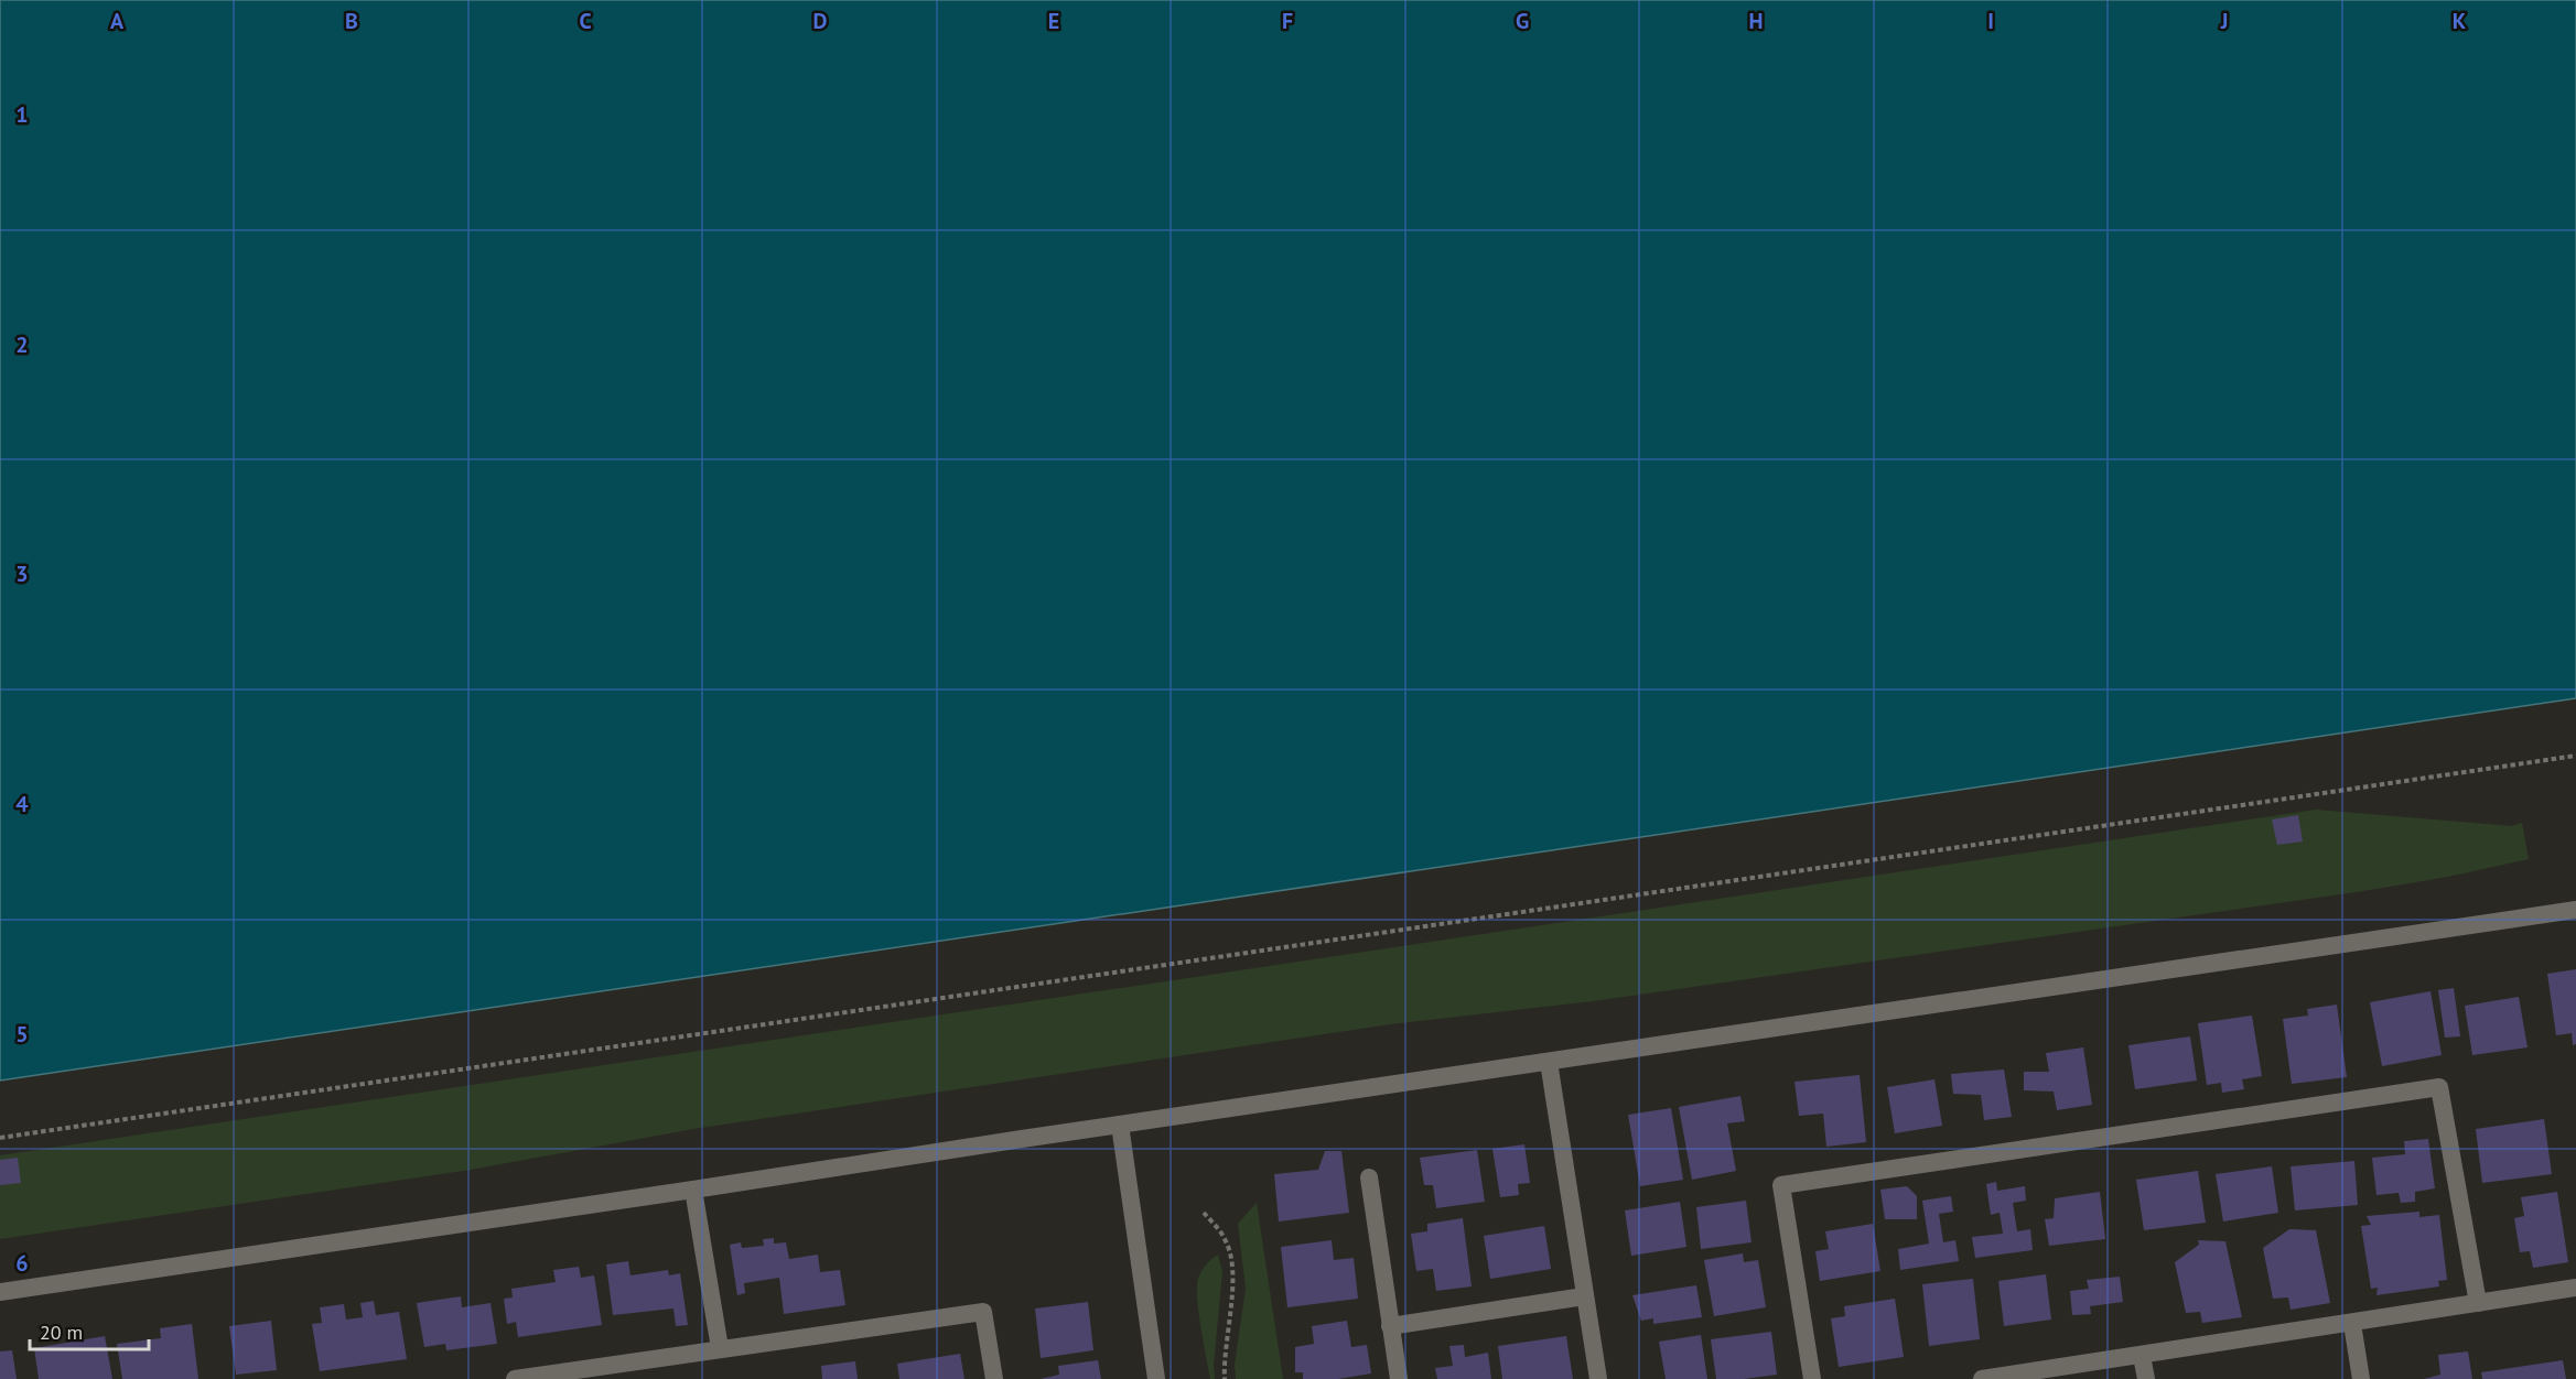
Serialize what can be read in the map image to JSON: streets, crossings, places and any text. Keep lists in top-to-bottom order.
{
  "scale_bar": "20 m",
  "grid": {
    "columns": [
      "A",
      "B",
      "C",
      "D",
      "E",
      "F",
      "G",
      "H",
      "I",
      "J",
      "K"
    ],
    "rows": [
      "1",
      "2",
      "3",
      "4",
      "5",
      "6"
    ]
  }
}
